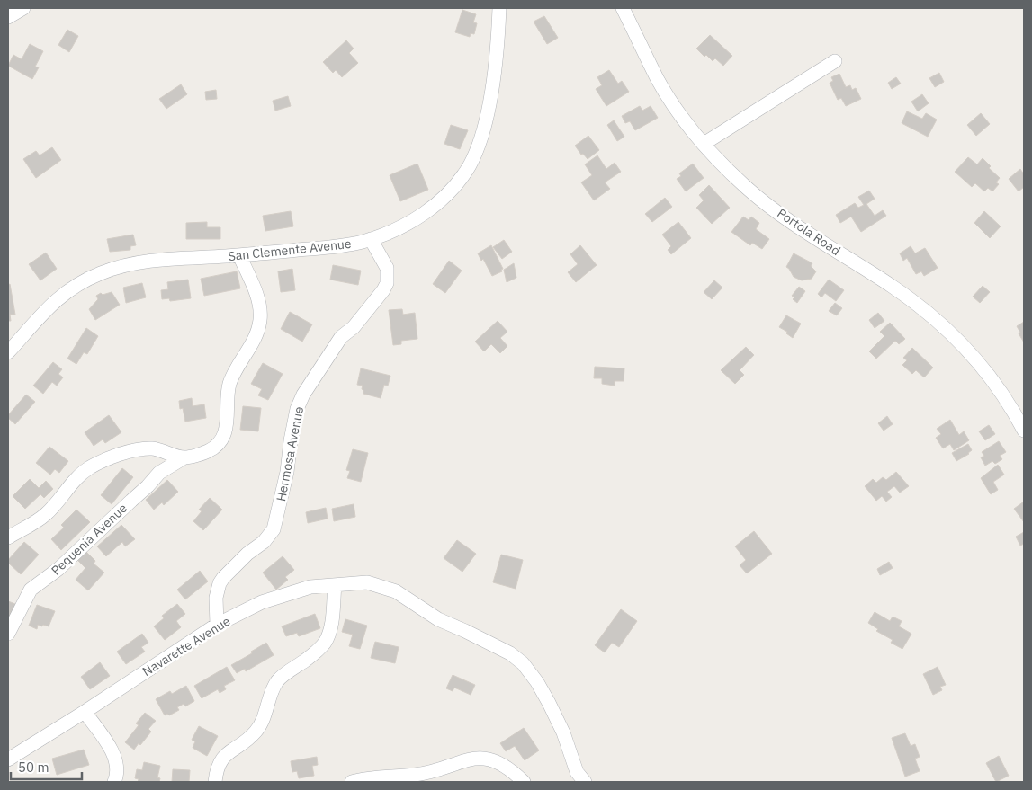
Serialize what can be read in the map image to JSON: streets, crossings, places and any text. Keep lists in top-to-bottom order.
{
  "streets": {
    "street": [
      "Portola Road",
      "San Clemente Avenue",
      "Hermosa Avenue",
      "Pequenia Avenue",
      "Navarette Avenue"
    ]
  },
  "crossings": [
    ["San Clemente Avenue", "Hermosa Avenue"],
    ["Hermosa Avenue", "Navarette Avenue"]
  ],
  "scale_bar": "50 m"
}
